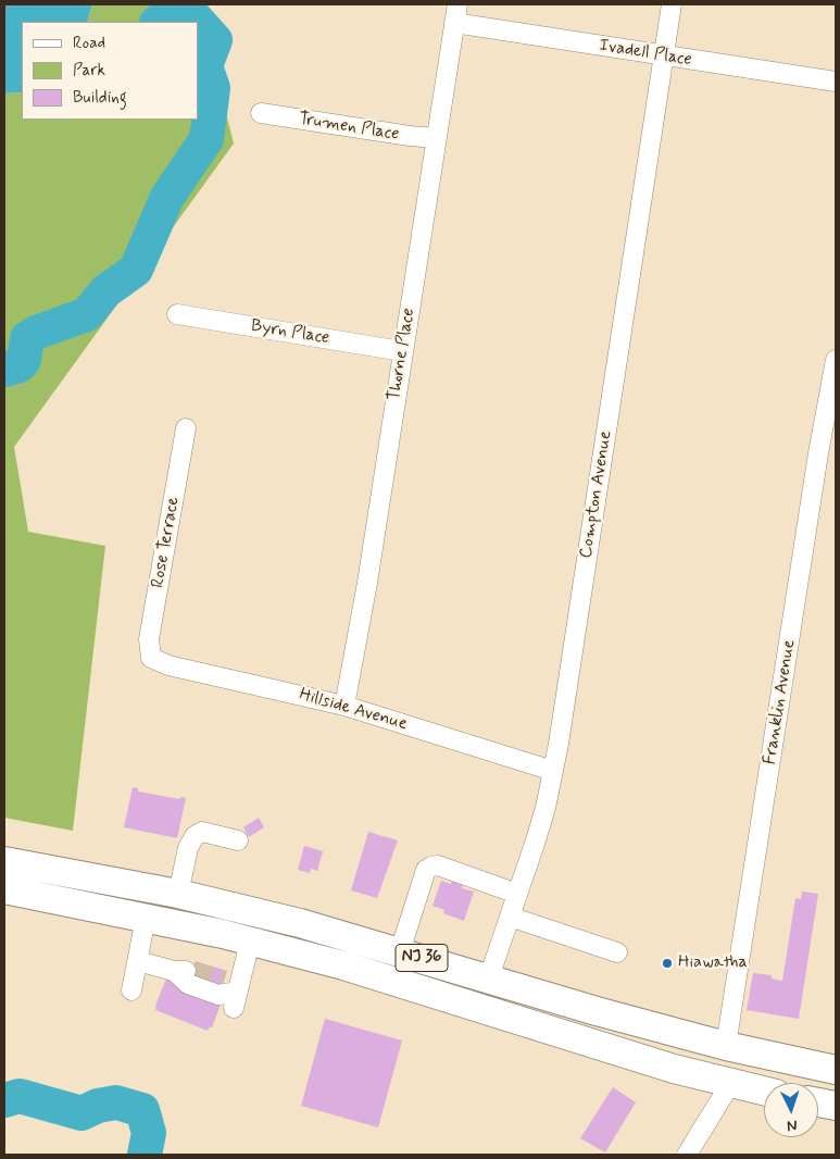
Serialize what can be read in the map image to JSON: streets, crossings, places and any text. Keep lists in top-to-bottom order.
{
  "streets": {
    "highway": ["NJ 36"],
    "street": [
      "Ivadell Place",
      "Trumen Place",
      "Byrn Place",
      "Thorne Place",
      "Compton Avenue",
      "Rose Terrace",
      "Franklin Avenue",
      "Hillside Avenue"
    ]
  },
  "crossings": [
    ["Ivadell Place", "Thorne Place"],
    ["Ivadell Place", "Compton Avenue"],
    ["Trumen Place", "Thorne Place"],
    ["Byrn Place", "Thorne Place"],
    ["Thorne Place", "Hillside Avenue"],
    ["Compton Avenue", "Hillside Avenue"],
    ["Compton Avenue", "NJ 36"],
    ["Rose Terrace", "Hillside Avenue"],
    ["Franklin Avenue", "NJ 36"]
  ],
  "places": ["Hiawatha"],
  "legend": ["Road", "Park", "Building"],
  "north": "bottom"
}
